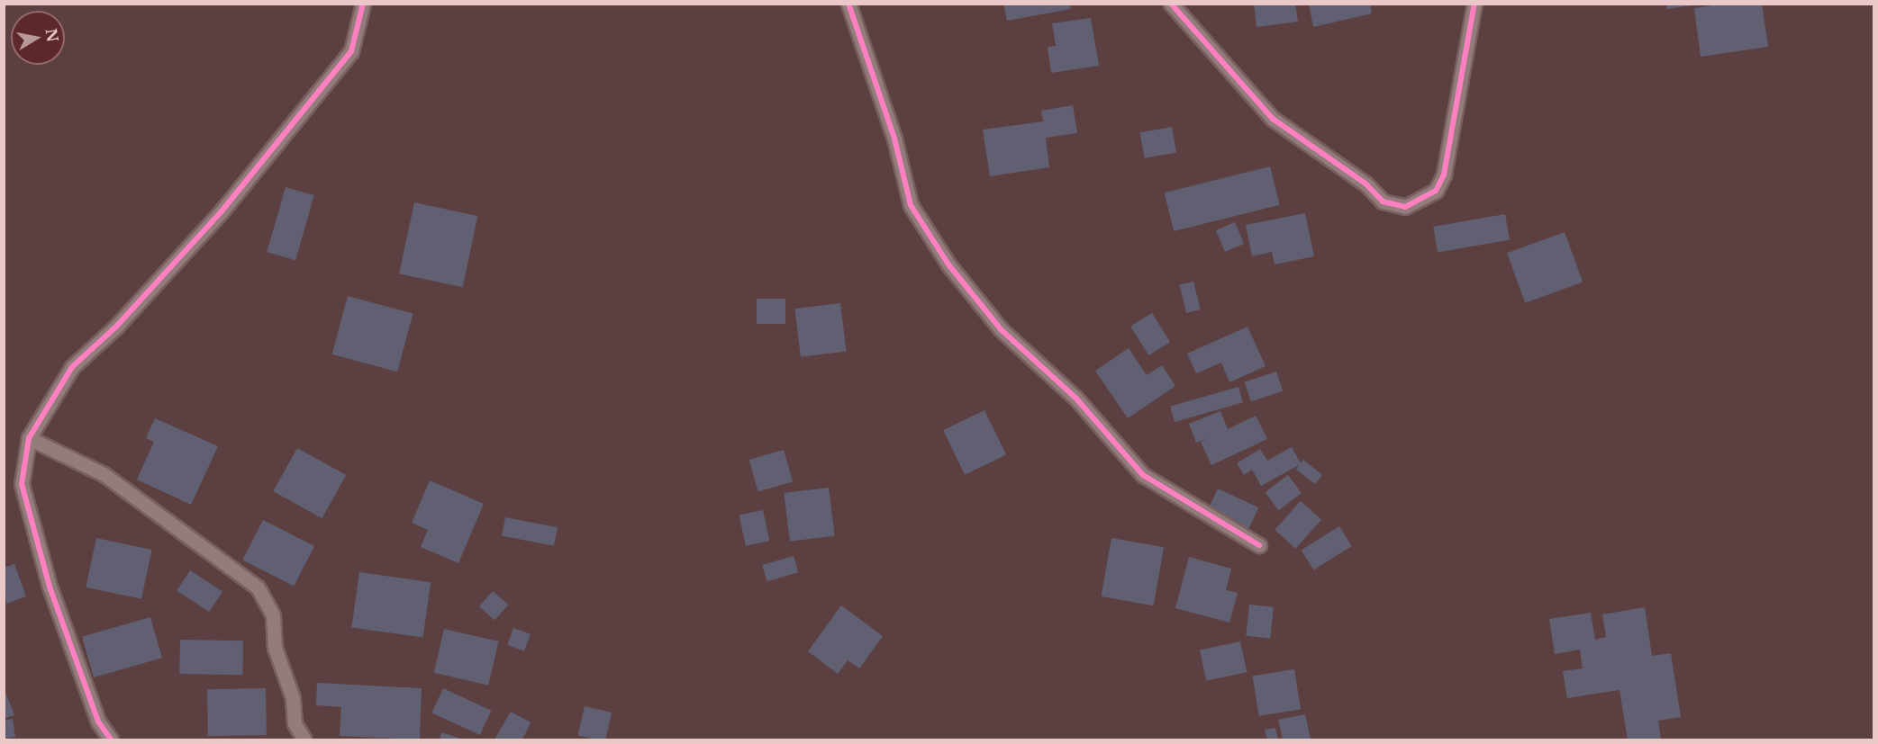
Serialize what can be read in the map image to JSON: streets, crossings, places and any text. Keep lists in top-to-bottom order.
{
  "north": "right"
}
